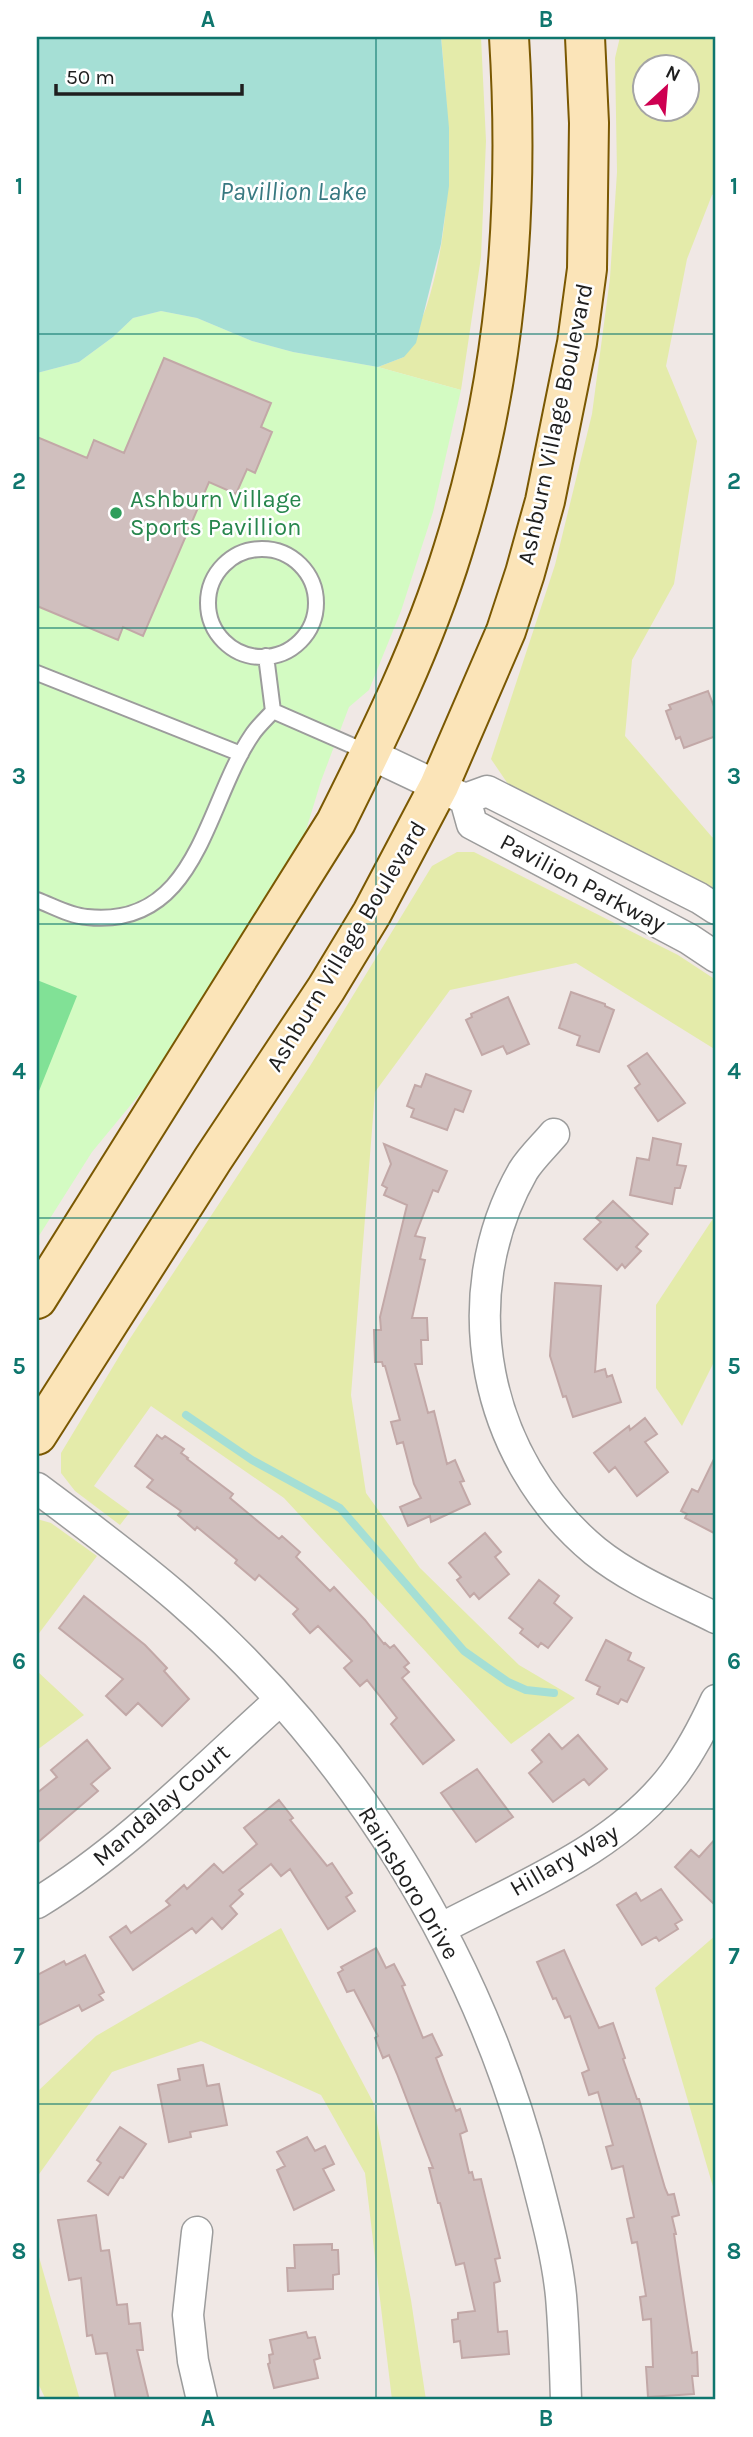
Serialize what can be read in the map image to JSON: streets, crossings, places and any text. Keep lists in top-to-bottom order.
{
  "streets": {
    "main road": ["Ashburn Village Boulevard"],
    "street": [
      "Pavilion Parkway",
      "Mandalay Court",
      "Hillary Way",
      "Rainsboro Drive"
    ]
  },
  "crossings": [
    ["Ashburn Village Boulevard", "Pavilion Parkway"],
    ["Mandalay Court", "Rainsboro Drive"],
    ["Hillary Way", "Rainsboro Drive"]
  ],
  "water": ["Pavillion Lake"],
  "places": ["Ashburn Village Sports Pavillion"],
  "scale_bar": "50 m",
  "north": "top right",
  "grid": {
    "columns": ["A", "B"],
    "rows": [
      "1",
      "2",
      "3",
      "4",
      "5",
      "6",
      "7",
      "8"
    ]
  }
}
